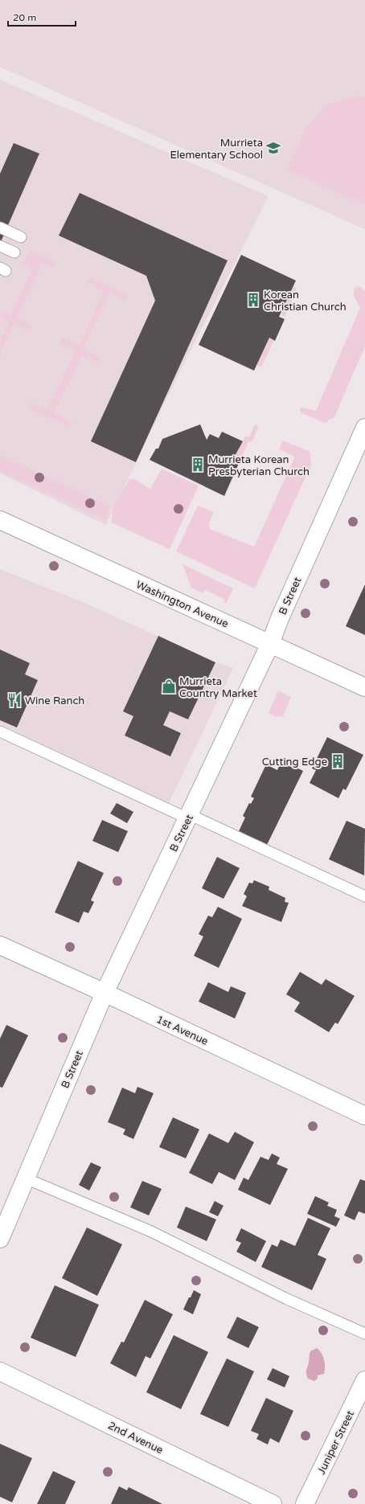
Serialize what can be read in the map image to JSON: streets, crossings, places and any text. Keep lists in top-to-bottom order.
{
  "streets": {
    "street": [
      "B Street",
      "Washington Avenue",
      "1st Avenue",
      "2nd Avenue",
      "Juniper Street"
    ]
  },
  "crossings": [
    ["B Street", "Washington Avenue"],
    ["B Street", "1st Avenue"]
  ],
  "places": {
    "school or university": ["Murrieta Elementary School"],
    "building": ["Korean Christian Church", "Murrieta Korean Presbyterian Church", "Cutting Edge"],
    "shop": ["Murrieta Country Market"],
    "restaurant": ["Wine Ranch"]
  },
  "scale_bar": "20 m"
}
